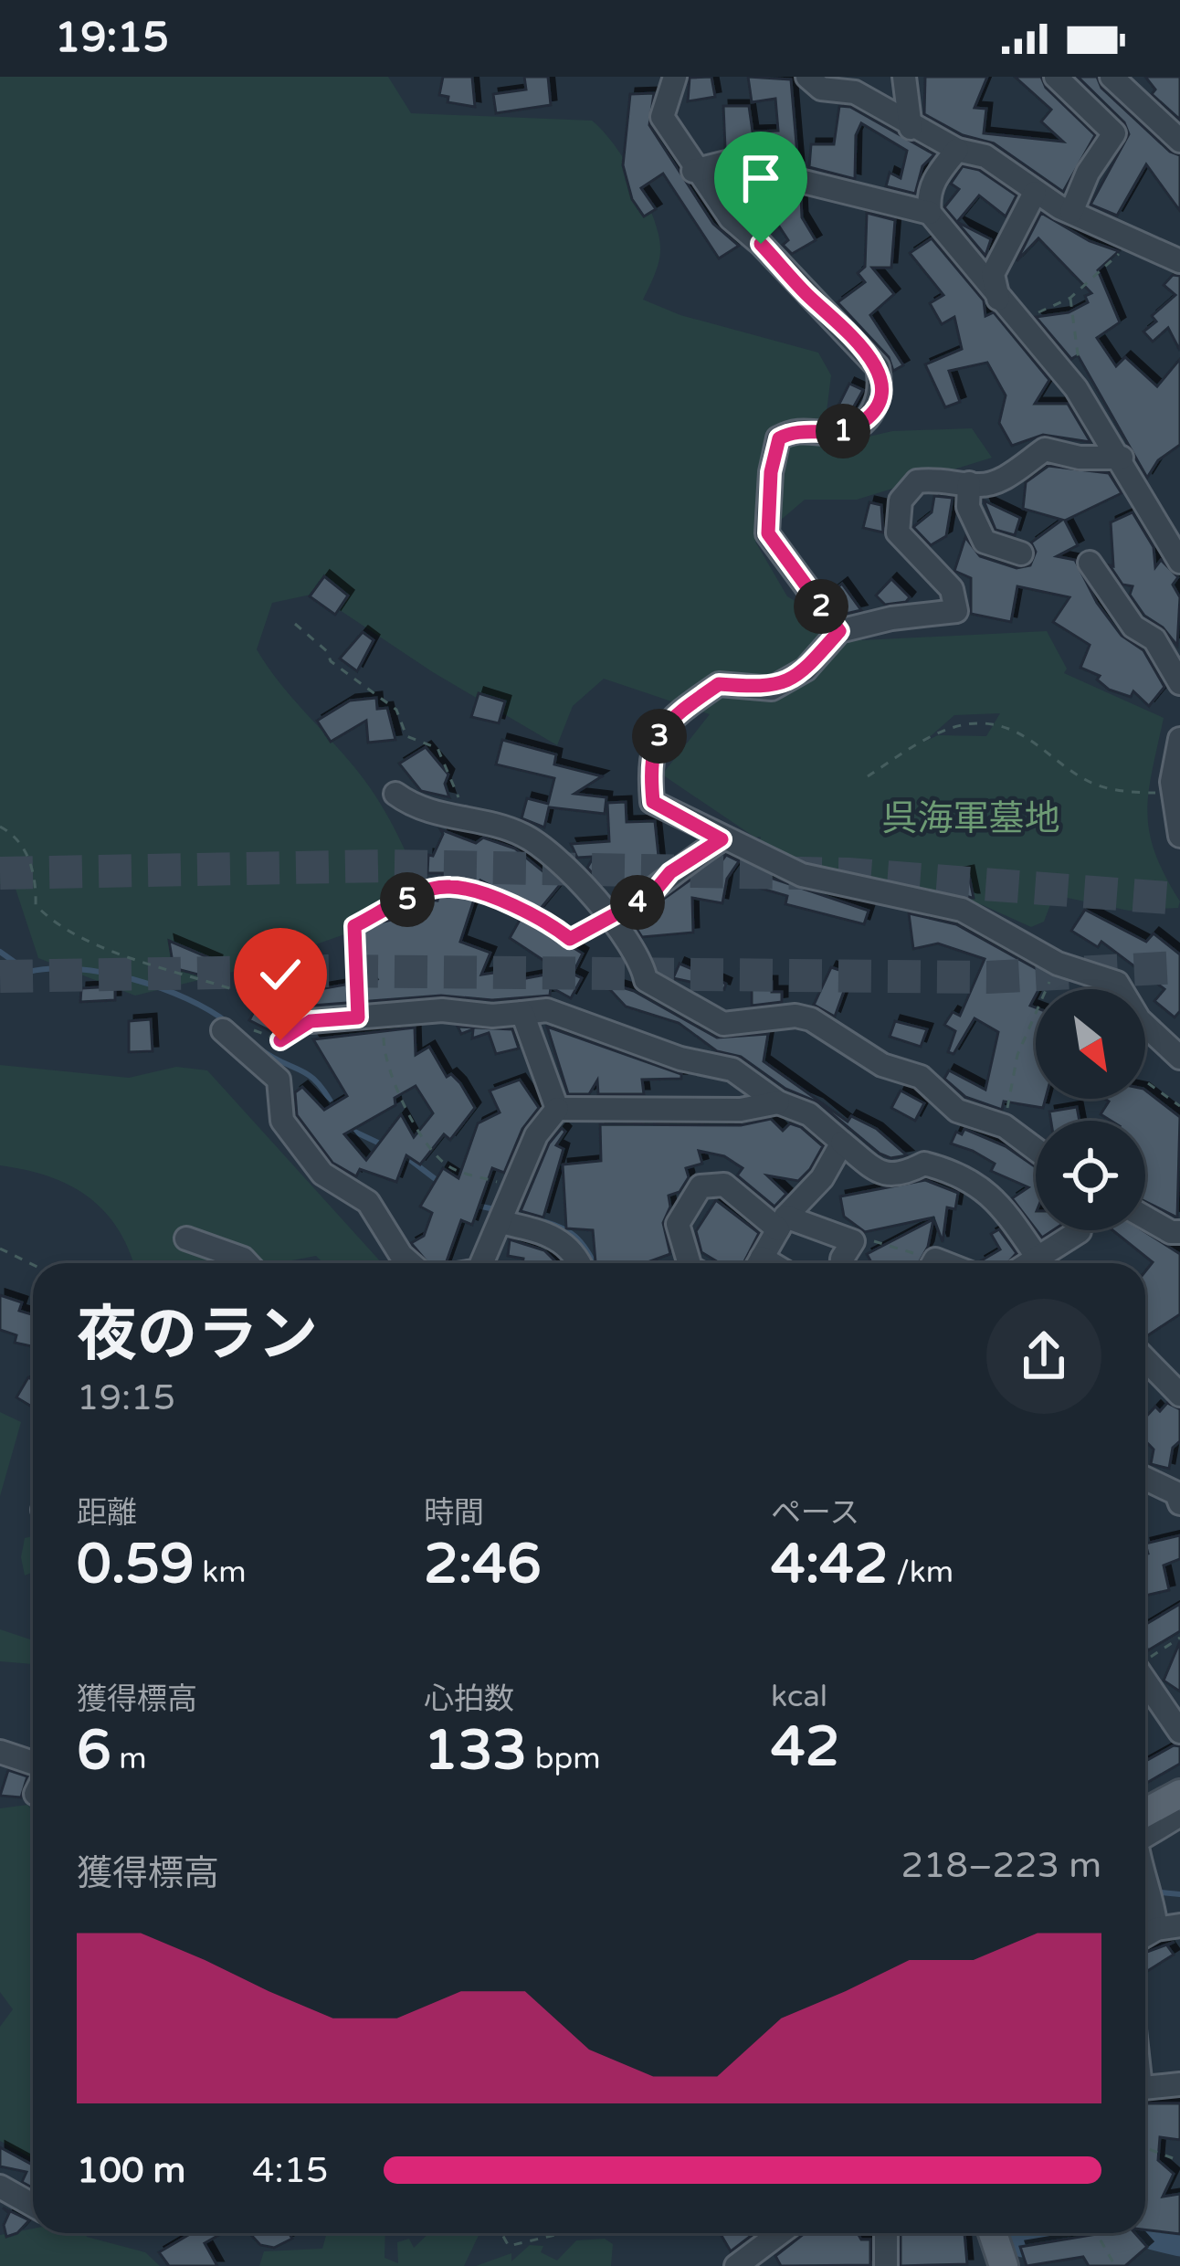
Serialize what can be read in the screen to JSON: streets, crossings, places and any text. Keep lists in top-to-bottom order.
{
  "parks": ["呉海軍墓地"],
  "north": "bottom right",
  "page": {
    "status": "19:15",
    "pins": [
      "1",
      "2",
      "3",
      "5",
      "4"
    ],
    "heading": ["夜のラン", "19:15"],
    "stats": [
      ["距離", "0.59 km"],
      ["時間", "2:46"],
      ["ペース", "4:42 /km"],
      ["獲得標高", "6 m"],
      ["心拍数", "133 bpm"],
      ["kcal", "42"]
    ],
    "chart": ["獲得標高", "218–223 m"],
    "list": [
      {
        "name": "100 m",
        "note": "4:15"
      }
    ]
  }
}
